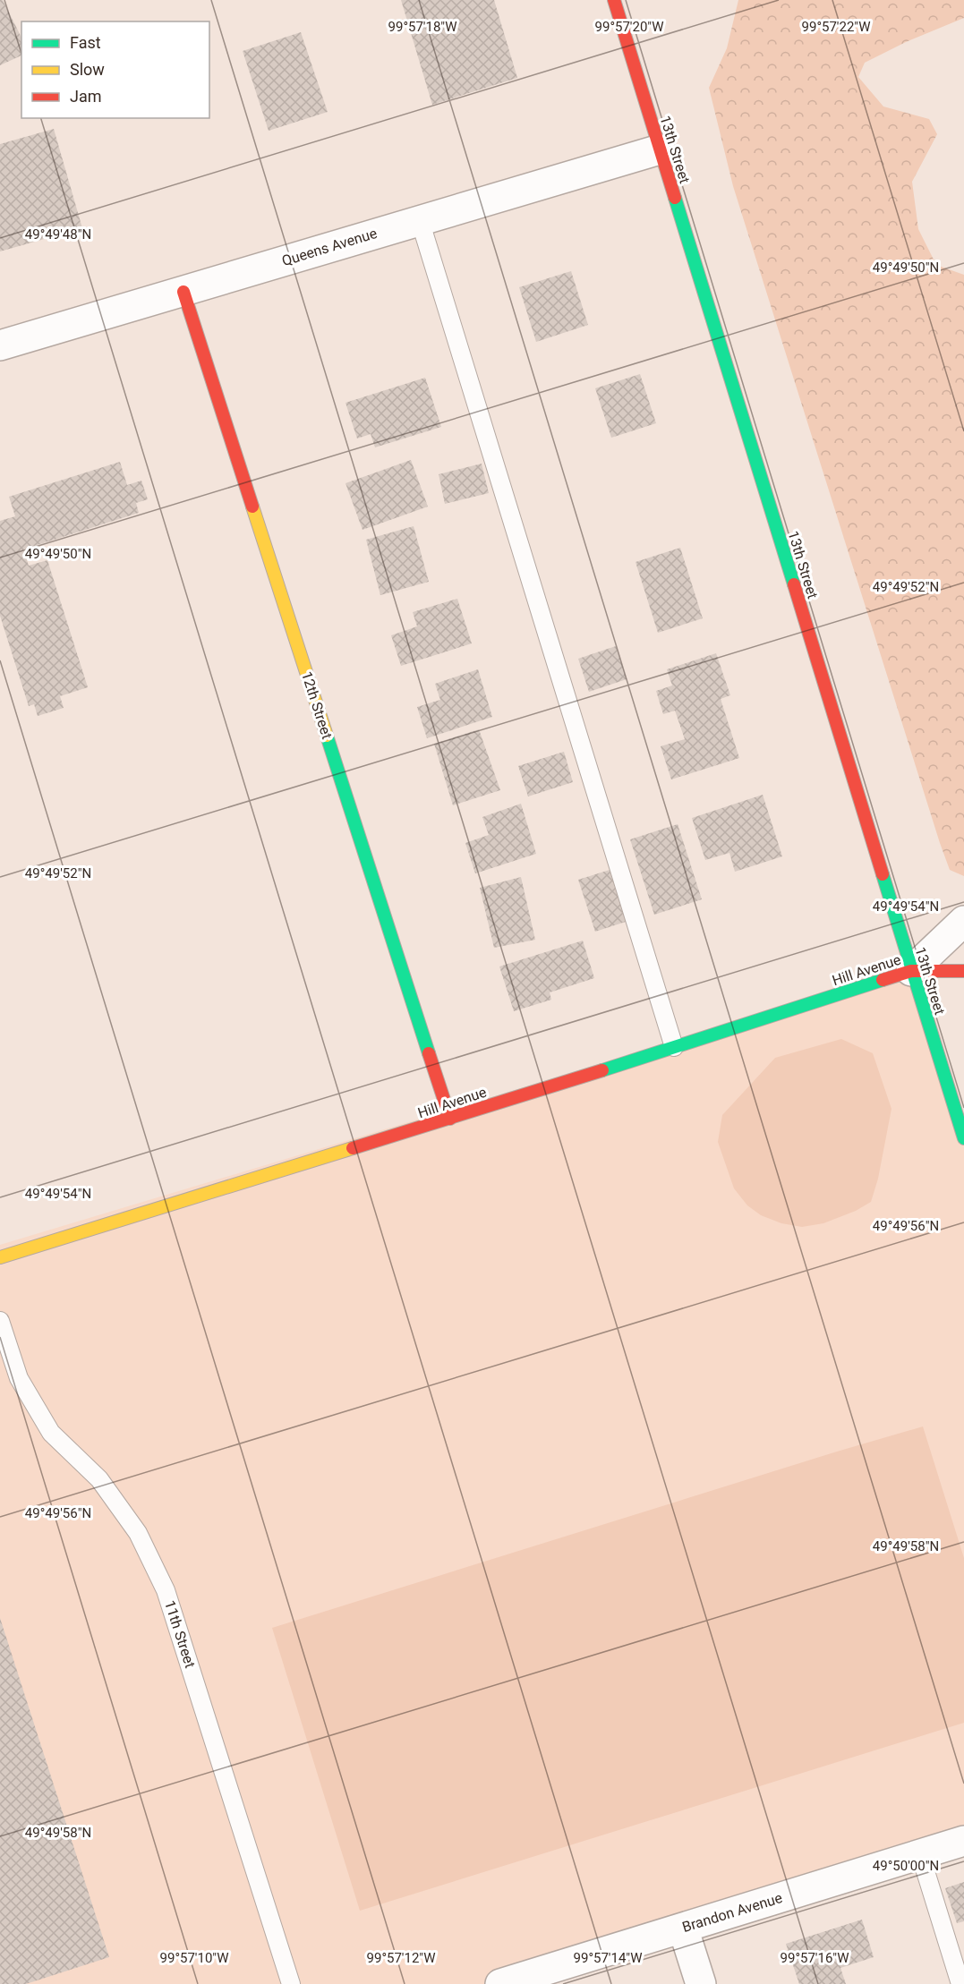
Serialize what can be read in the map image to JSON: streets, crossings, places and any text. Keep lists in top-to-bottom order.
{
  "streets": {
    "street": [
      "13th Street",
      "Queens Avenue",
      "12th Street",
      "Hill Avenue",
      "Brandon Avenue"
    ],
    "lane": ["11th Street"]
  },
  "crossings": [
    ["13th Street", "Queens Avenue"],
    ["13th Street", "Hill Avenue"],
    ["Queens Avenue", "12th Street"],
    ["12th Street", "Hill Avenue"]
  ],
  "legend": ["Fast", "Slow", "Jam"],
  "coordinates": [
    "99°57'18\"W",
    "99°57'20\"W",
    "99°57'22\"W",
    "49°49'48\"N",
    "49°49'50\"N",
    "49°49'52\"N",
    "49°49'54\"N",
    "49°49'56\"N",
    "49°49'58\"N",
    "49°50'00\"N",
    "99°57'10\"W",
    "99°57'12\"W",
    "99°57'14\"W",
    "99°57'16\"W"
  ]
}
